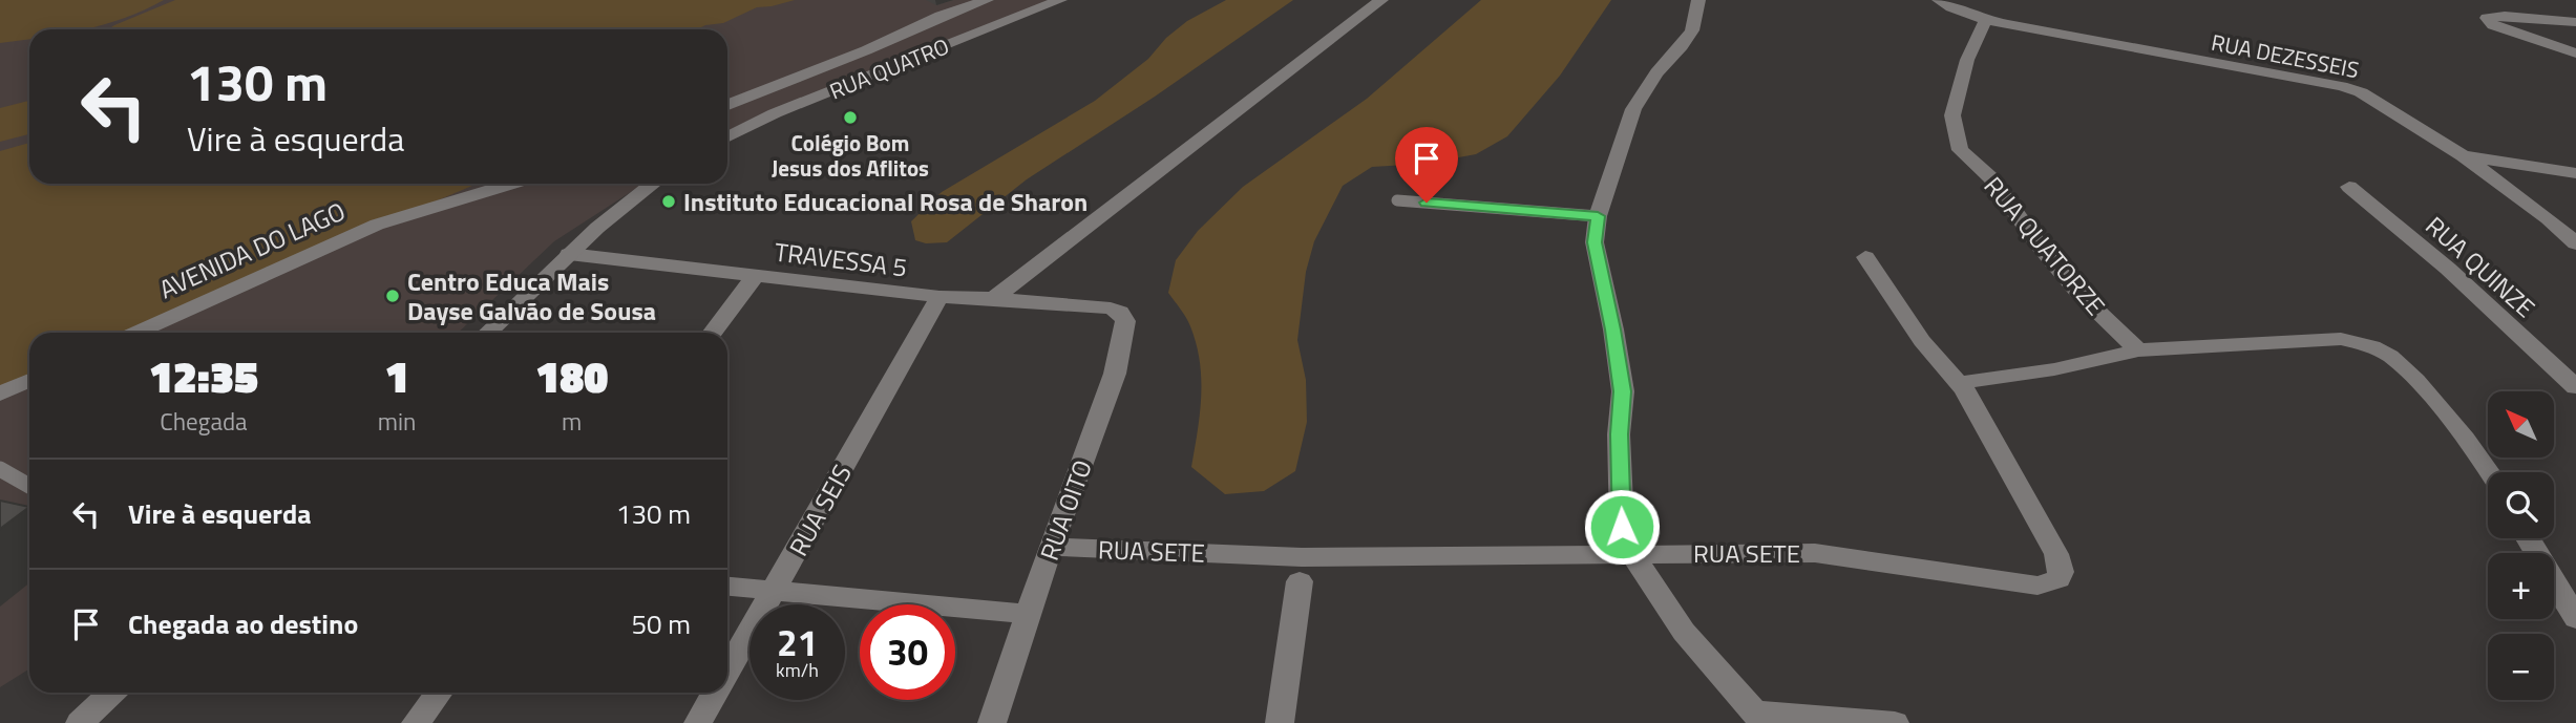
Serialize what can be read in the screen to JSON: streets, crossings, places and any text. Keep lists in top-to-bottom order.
{
  "streets": {
    "street": [
      "RUA DEZESSEIS",
      "RUA QUATRO",
      "RUA QUATORZE",
      "AVENIDA DO LAGO",
      "TRAVESSA 5",
      "RUA QUINZE",
      "RUA SEIS",
      "RUA OITO",
      "RUA SETE"
    ]
  },
  "crossings": [
    ["RUA DEZESSEIS", "RUA QUATORZE"],
    ["TRAVESSA 5", "RUA SEIS"],
    ["TRAVESSA 5", "RUA OITO"],
    ["RUA OITO", "RUA SETE"]
  ],
  "places": ["Colégio Bom Jesus dos Aflitos", "Instituto Educacional Rosa de Sharon", "Centro Educa Mais Dayse Galvão de Sousa"],
  "north": "top left",
  "page": {
    "turn": ["130 m", "Vire à esquerda"],
    "eta": [
      "12:35",
      "Chegada",
      "1",
      "min",
      "180",
      "m"
    ],
    "map_buttons": ["+", "−"],
    "list": [
      {
        "name": "Vire à esquerda",
        "value": "130 m"
      },
      {
        "name": "Chegada ao destino",
        "value": "50 m"
      }
    ],
    "speed": "21 km/h",
    "limit": "30"
  }
}
